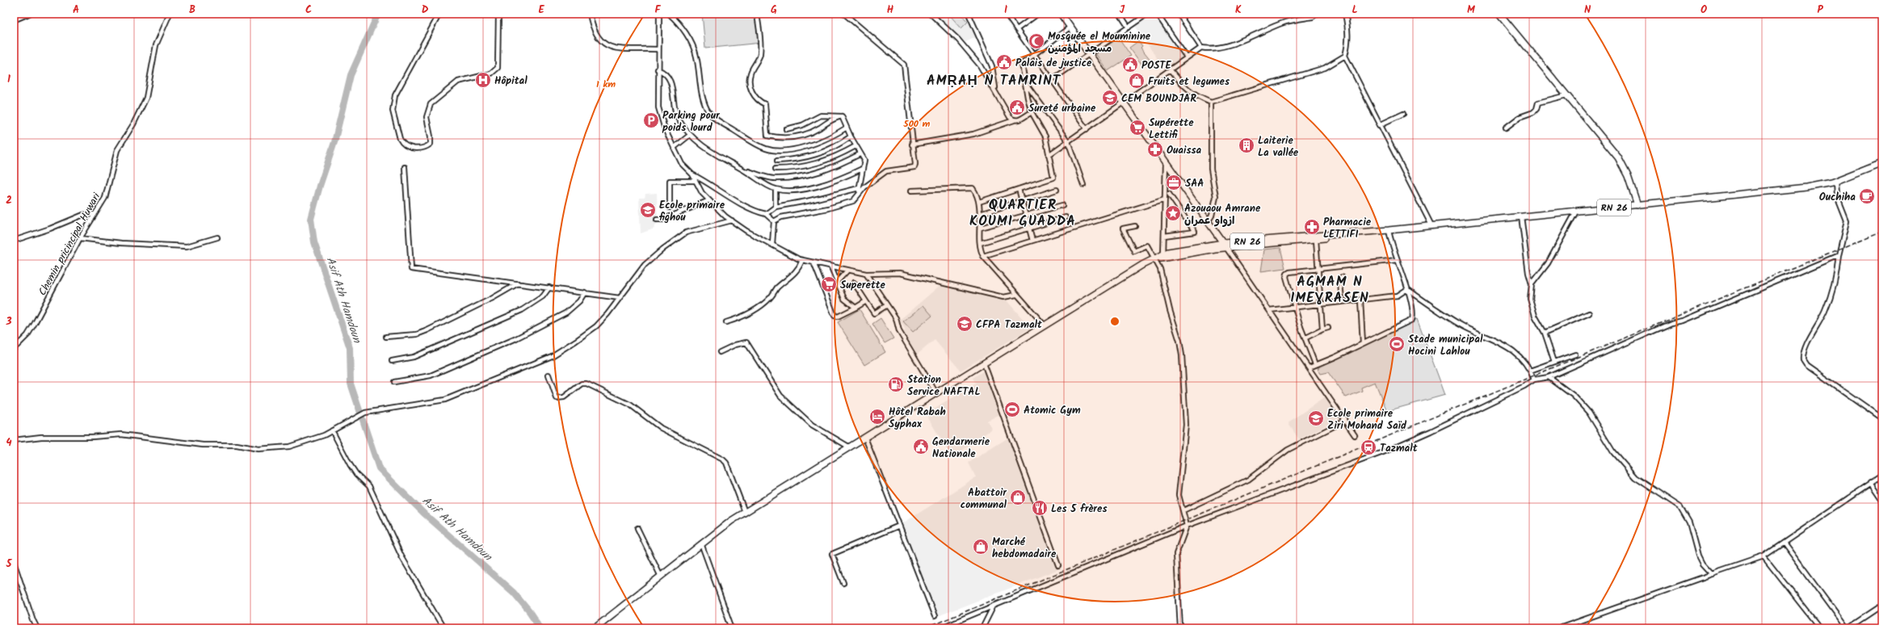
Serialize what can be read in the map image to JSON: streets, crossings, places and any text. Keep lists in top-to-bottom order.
{
  "streets": {
    "main road": ["RN 26"],
    "street": ["Chemin pricincipal Huwari"]
  },
  "districts": ["AMṚAḤ N TAMRINT", "QUARTIER KOUMI GUADDA", "AGMAM N IMEƔRASEN"],
  "water": ["Asif Ath Hamdoun"],
  "places": {
    "mosque": ["Mosquée el Mouminine مسجد المؤمنين"],
    "public building": [
      "Palais de justice",
      "POSTE",
      "Sureté urbaine",
      "Gendarmerie Nationale"
    ],
    "hospital": ["Hôpital"],
    "shop": ["Fruits et legumes", "Abattoir communal", "Marché hebdomadaire"],
    "school or university": [
      "CEM BOUNDJAR",
      "Ecole primaire fighou",
      "CFPA Tazmalt",
      "Ecole primaire Ziri Mohand Saïd"
    ],
    "parking": ["Parking pour poids lourd"],
    "supermarket": ["Supérette Lettifi", "Superette"],
    "building": ["Laiterie La vallée"],
    "pharmacy": ["Ouaissa", "Pharmacie LETTIFI"],
    "office": ["SAA"],
    "cafe": ["Ouchiha"],
    "place": ["Azouaou Amrane ازواو عمران"],
    "sports": ["Stade municipal Hocini Lahlou", "Atomic Gym"],
    "fuel station": ["Station Service NAFTAL"],
    "hotel": ["Hôtel Rabah Syphax"],
    "station": ["Tazmalt"],
    "restaurant": ["Les 5 frères"]
  },
  "grid": {
    "columns": [
      "A",
      "B",
      "C",
      "D",
      "E",
      "F",
      "G",
      "H",
      "I",
      "J",
      "K",
      "L",
      "M",
      "N",
      "O",
      "P"
    ],
    "rows": [
      "1",
      "2",
      "3",
      "4",
      "5"
    ]
  },
  "rings": ["1 km", "500 m"]
}
